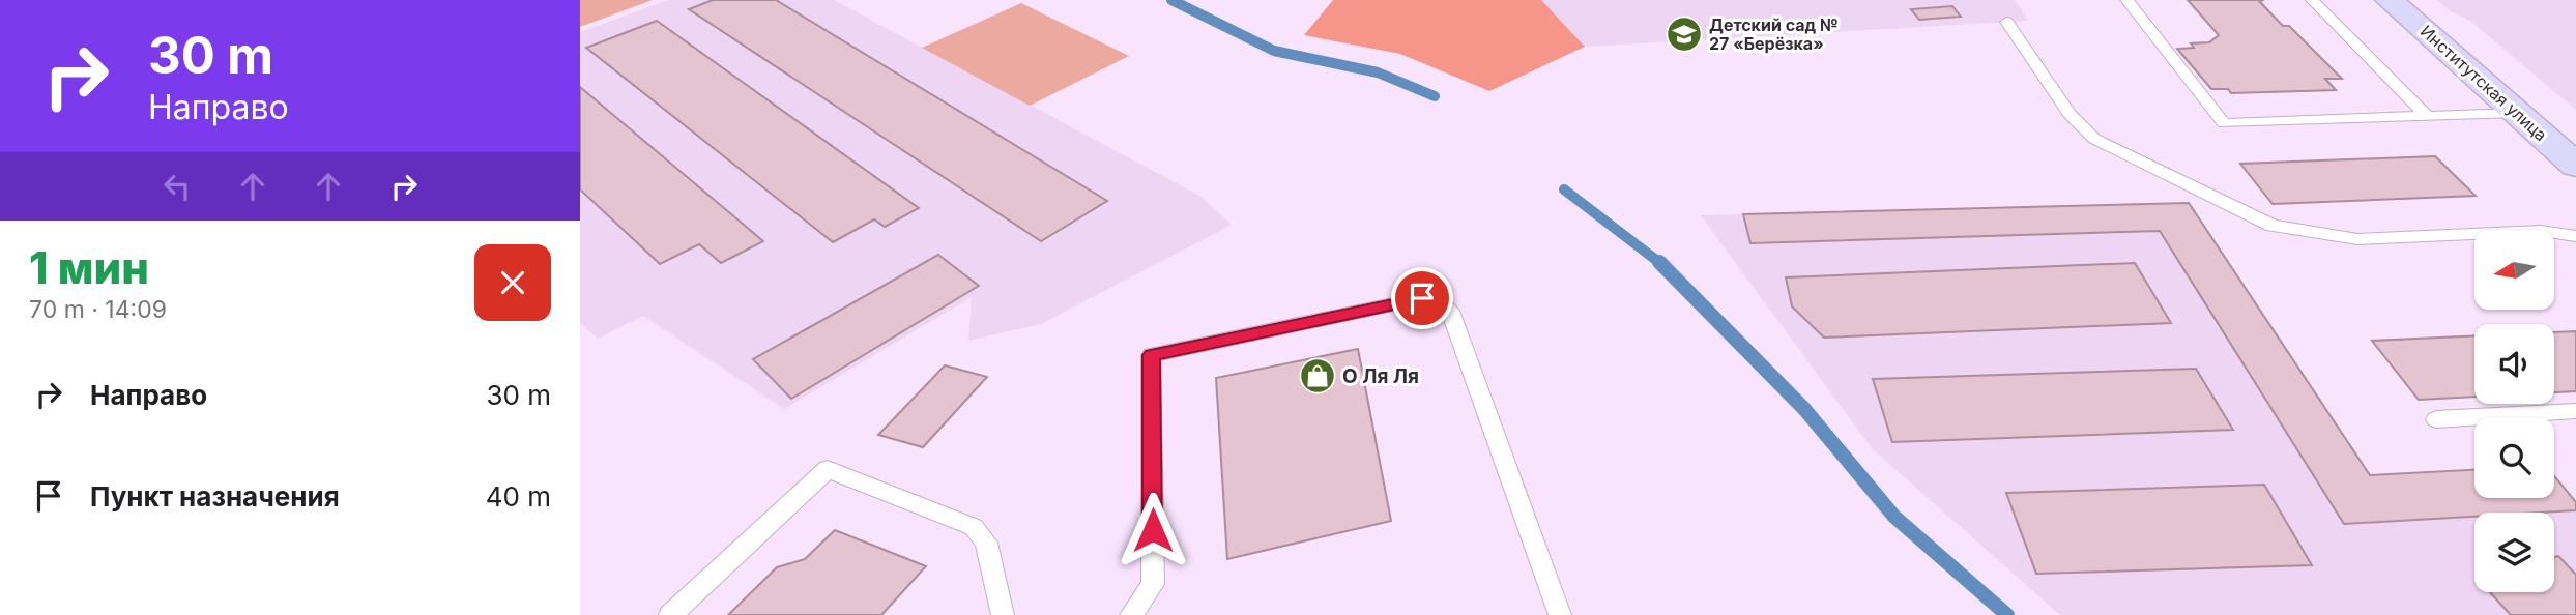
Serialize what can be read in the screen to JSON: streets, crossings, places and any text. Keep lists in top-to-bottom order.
{
  "streets": {
    "street": ["Институтская улица"]
  },
  "places": {
    "school or university": ["Детский сад № 27 «Берёзка»"],
    "shop": ["О Ля Ля"]
  },
  "north": "left",
  "page": {
    "turn": ["30 m", "Направо"],
    "heading": ["1 мин", "70 m · 14:09"],
    "list": [
      {
        "name": "Направо",
        "value": "30 m"
      },
      {
        "name": "Пункт назначения",
        "value": "40 m"
      }
    ]
  }
}
